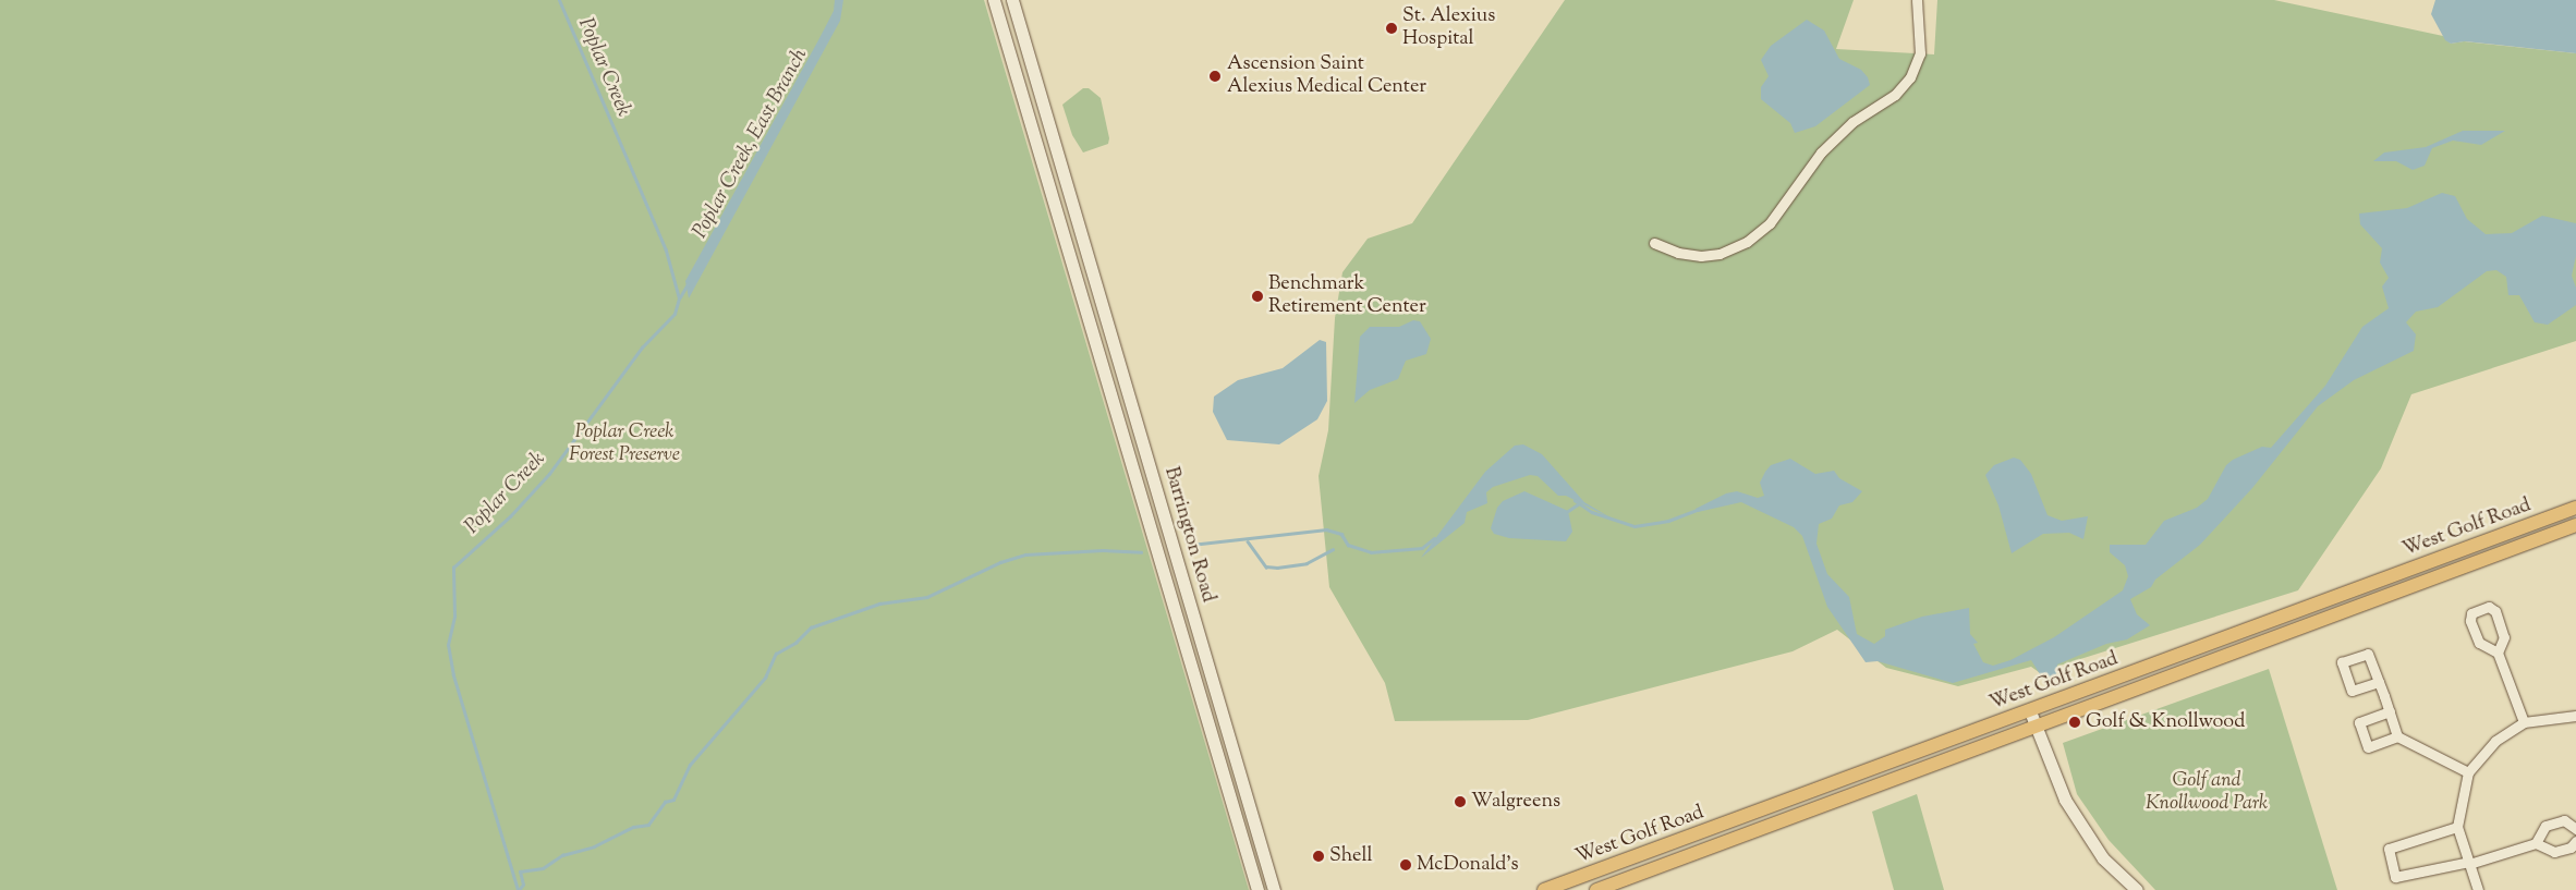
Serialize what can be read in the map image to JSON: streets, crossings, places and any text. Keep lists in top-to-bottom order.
{
  "streets": {
    "main road": ["West Golf Road", "Barrington Road"]
  },
  "water": ["Poplar Creek", "Poplar Creek, East Branch"],
  "parks": ["Poplar Creek Forest Preserve", "Golf and Knollwood Park"],
  "places": [
    "St. Alexius Hospital",
    "Ascension Saint Alexius Medical Center",
    "Benchmark Retirement Center",
    "Golf & Knollwood",
    "Walgreens",
    "Shell",
    "McDonald's"
  ]
}
